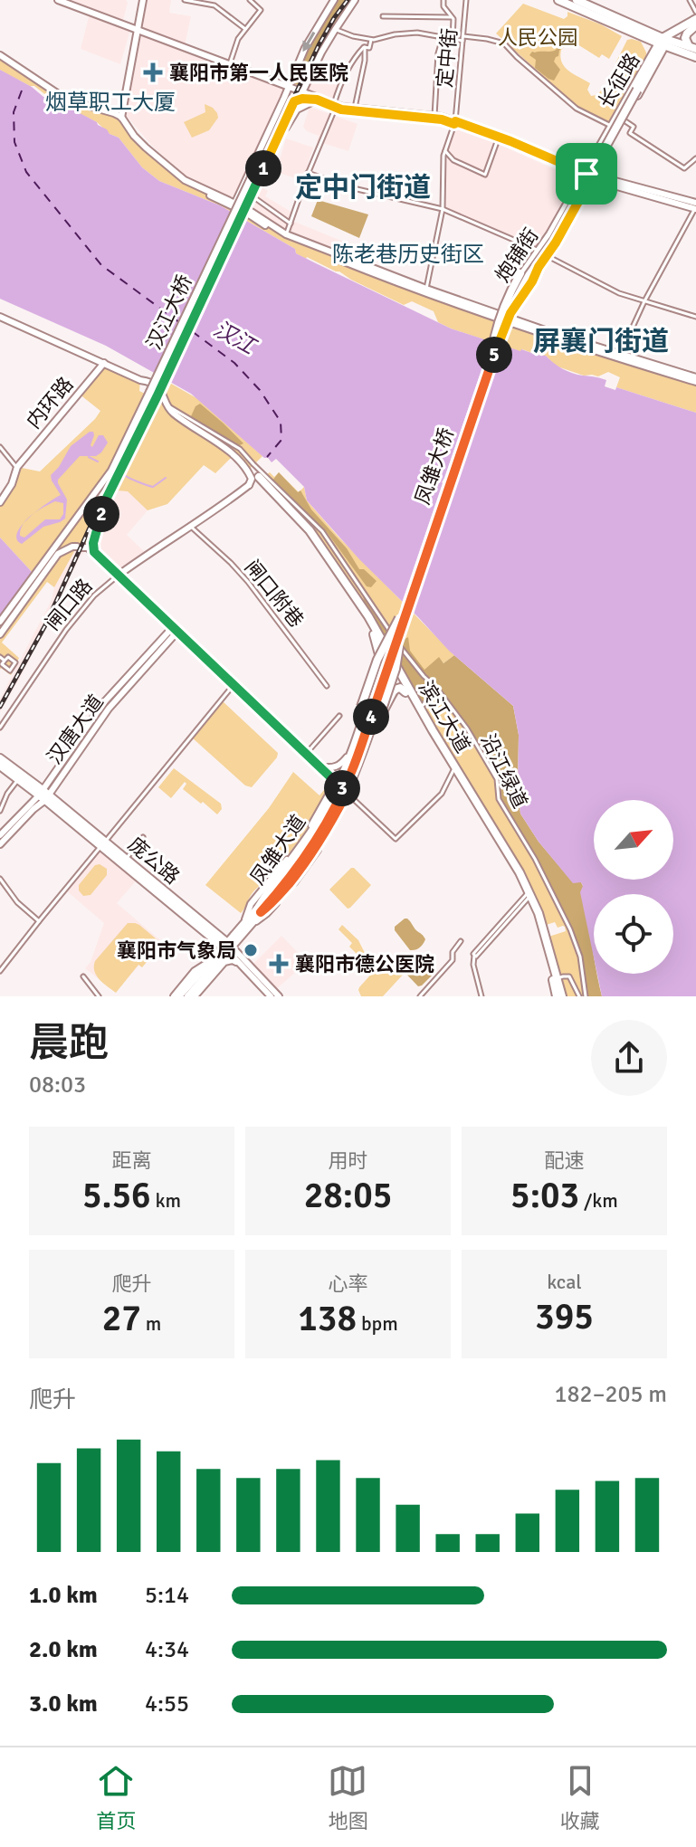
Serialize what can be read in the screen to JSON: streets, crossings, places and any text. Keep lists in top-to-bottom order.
{
  "streets": {
    "main road": [
      "长征路",
      "炮铺街",
      "汉江大桥",
      "内环路",
      "凤雏大桥",
      "闸口路",
      "滨江大道",
      "汉唐大道",
      "凤雏大道",
      "庞公路"
    ],
    "street": ["定中街", "闸口附巷", "沿江绿道"]
  },
  "crossings": [
    ["长征路", "炮铺街"],
    ["长征路", "凤雏大桥"],
    ["凤雏大桥", "凤雏大道"],
    ["闸口附巷", "闸口路"],
    ["闸口路", "滨江大道"],
    ["滨江大道", "凤雏大道"],
    ["汉唐大道", "庞公路"],
    ["凤雏大道", "庞公路"]
  ],
  "districts": [
    "烟草职工大厦",
    "定中门街道",
    "陈老巷历史街区",
    "屏襄门街道"
  ],
  "water": ["汉江"],
  "parks": ["人民公园"],
  "places": {
    "health": ["襄阳市第一人民医院", "襄阳市德公医院"],
    "other": ["襄阳市气象局"]
  },
  "north": "top right",
  "page": {
    "pins": [
      "1",
      "5",
      "2",
      "4",
      "3"
    ],
    "heading": ["晨跑", "08:03"],
    "stats": [
      ["距离", "5.56 km"],
      ["用时", "28:05"],
      ["配速", "5:03 /km"],
      ["爬升", "27 m"],
      ["心率", "138 bpm"],
      ["kcal", "395"]
    ],
    "chart": ["爬升", "182–205 m"],
    "list": [
      {
        "name": "1.0 km",
        "note": "5:14"
      },
      {
        "name": "2.0 km",
        "note": "4:34"
      },
      {
        "name": "3.0 km",
        "note": "4:55"
      }
    ],
    "tabs": ["首页", "地图", "收藏"]
  }
}
